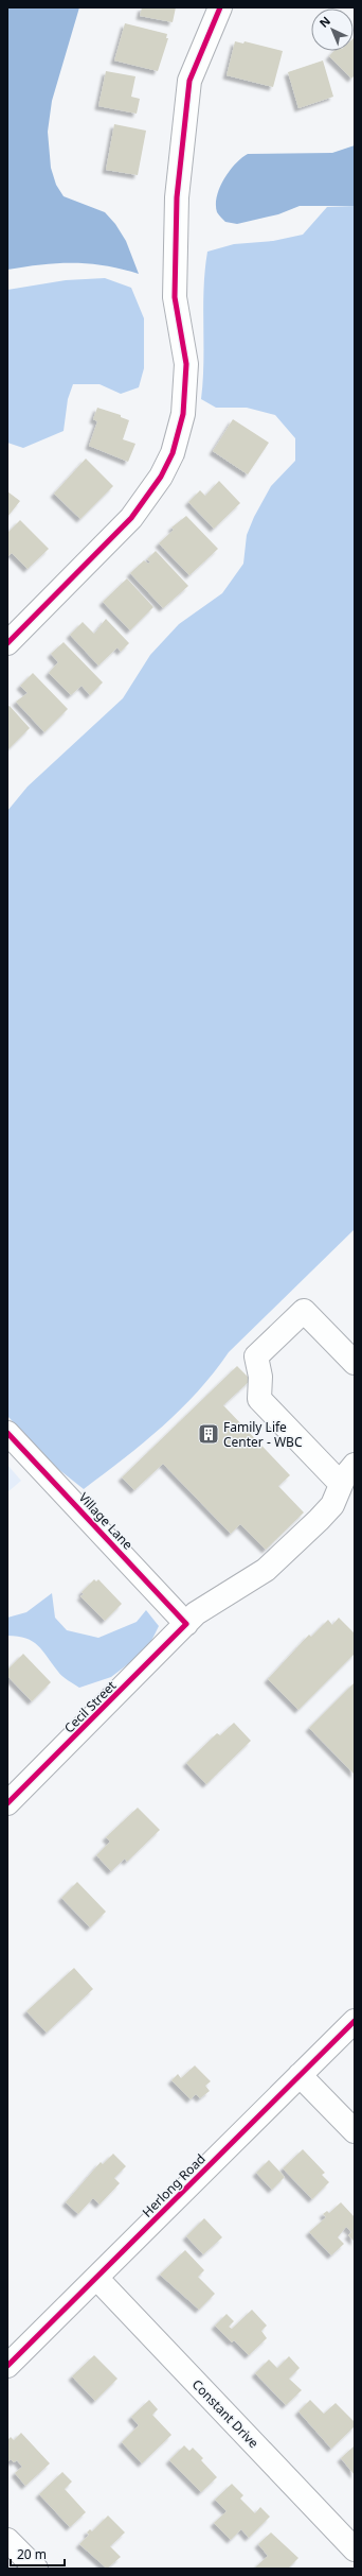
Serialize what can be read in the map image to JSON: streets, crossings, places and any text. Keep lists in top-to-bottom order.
{
  "streets": {
    "street": [
      "Village Lane",
      "Cecil Street",
      "Herlong Road",
      "Constant Drive"
    ]
  },
  "crossings": [
    ["Village Lane", "Cecil Street"],
    ["Herlong Road", "Constant Drive"]
  ],
  "places": {
    "building": ["Family Life Center - WBC"]
  },
  "scale_bar": "20 m",
  "north": "top left"
}
